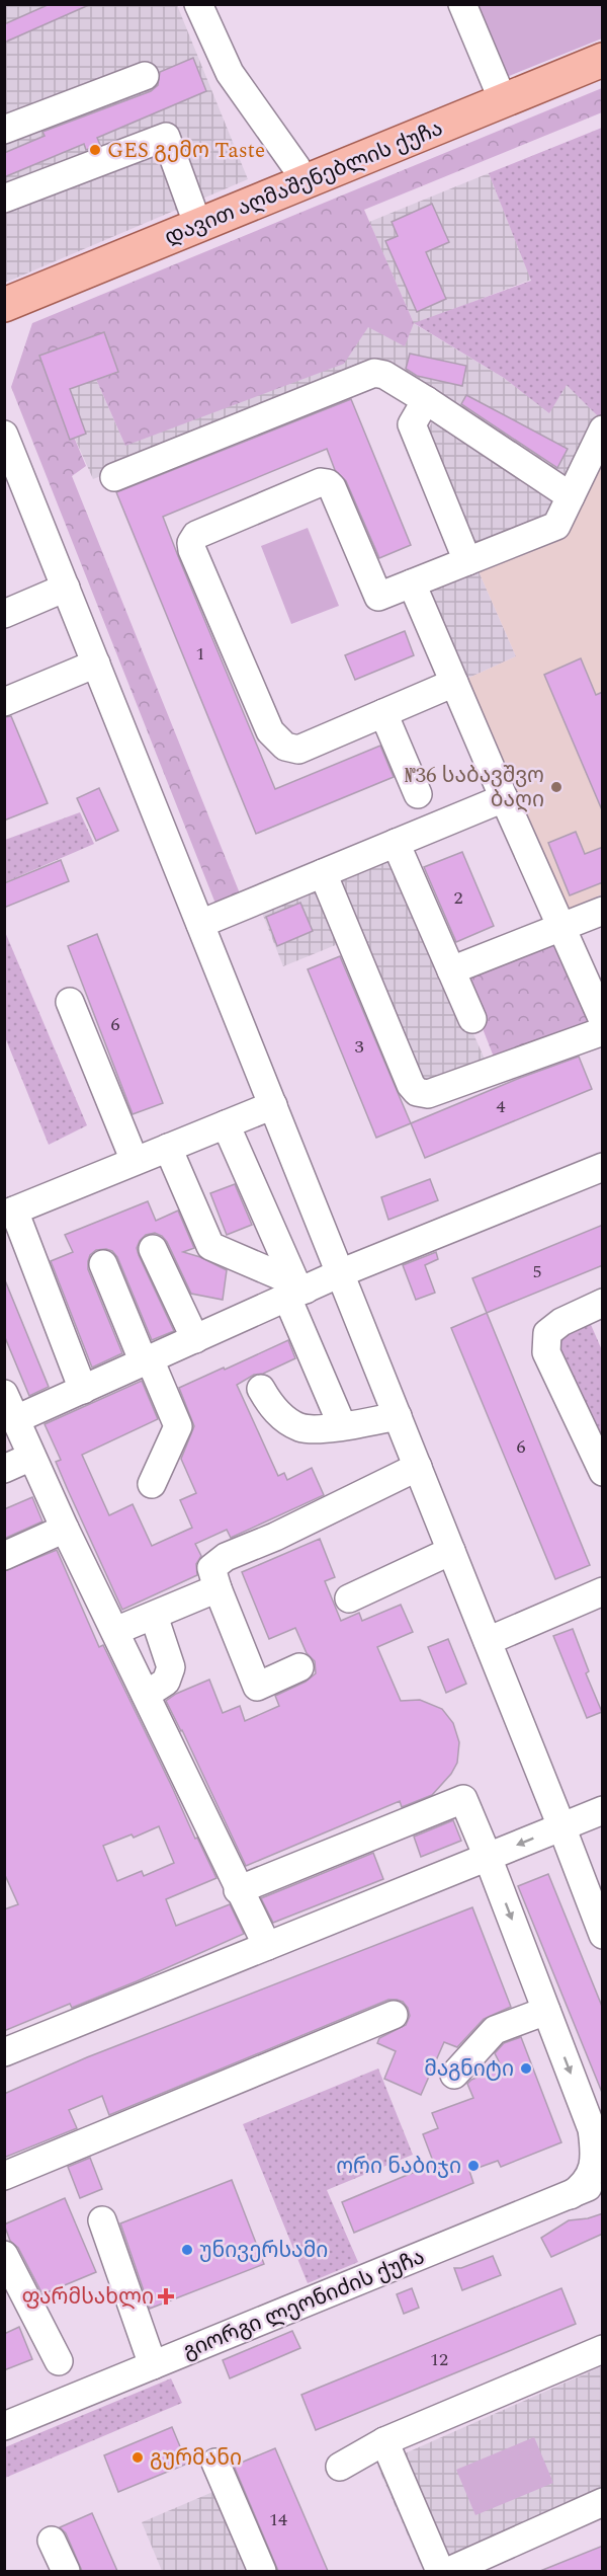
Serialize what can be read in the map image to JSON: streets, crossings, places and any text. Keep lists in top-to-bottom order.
{
  "streets": {
    "main road": ["დავით აღმაშენებლის ქუჩა"],
    "street": ["გიორგი ლეონიძის ქუჩა"]
  },
  "places": {
    "other": [
      "GES გემო Taste",
      "№36 საბავშვო ბაღი",
      "მაგნიტი",
      "ორი ნაბიჯი",
      "უნივერსამი",
      "გურმანი"
    ],
    "health": ["ფარმსახლი"]
  },
  "house_numbers": [
    "1",
    "2",
    "6",
    "3",
    "4",
    "5",
    "6",
    "12",
    "14"
  ]
}
